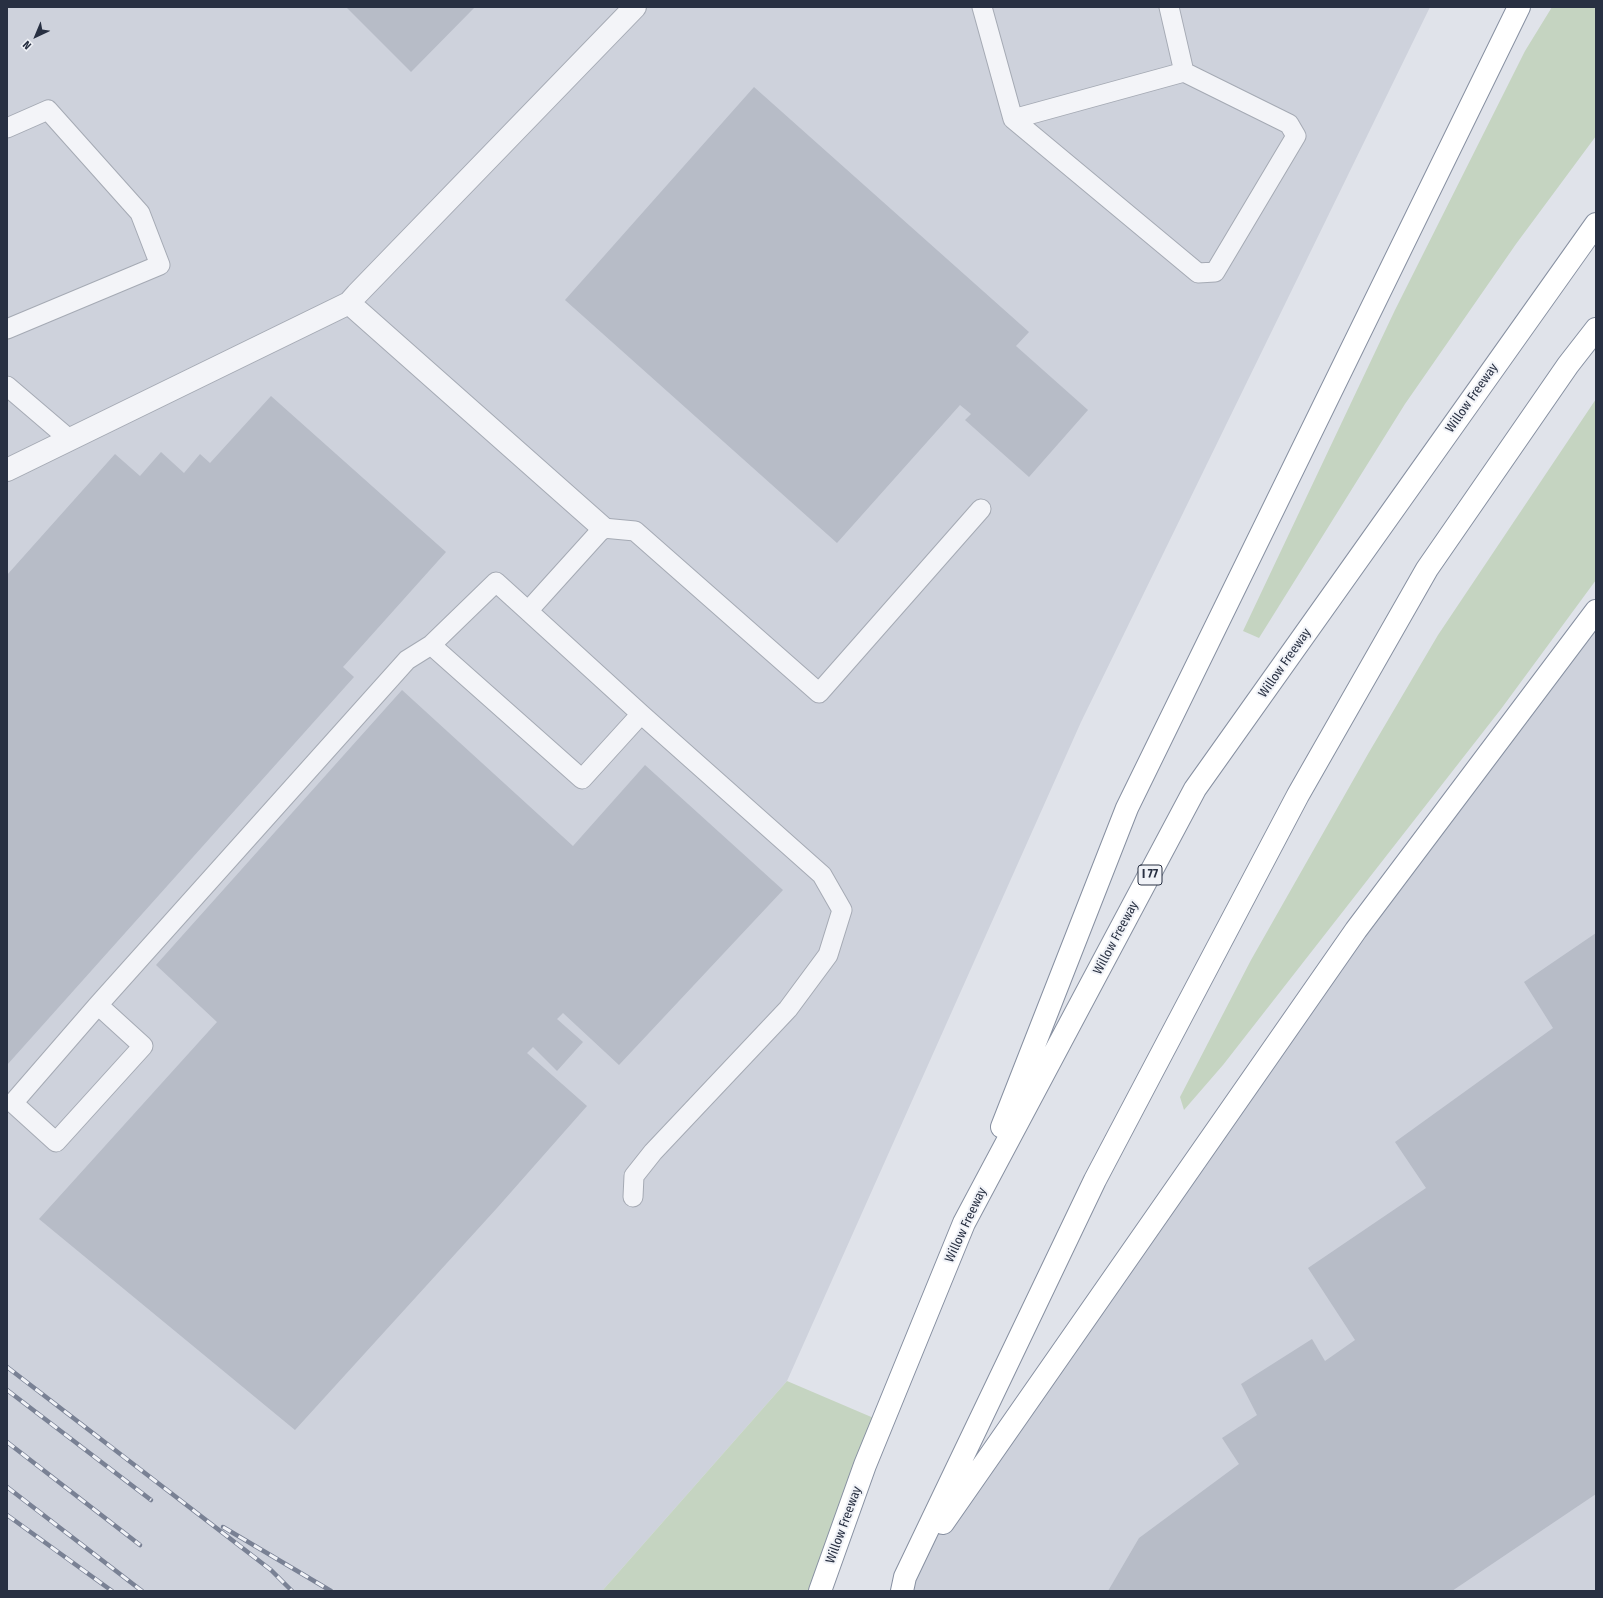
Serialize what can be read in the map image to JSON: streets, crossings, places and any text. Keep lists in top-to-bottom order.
{
  "streets": {
    "highway": ["Willow Freeway", "I 77"]
  },
  "north": "bottom left"
}
